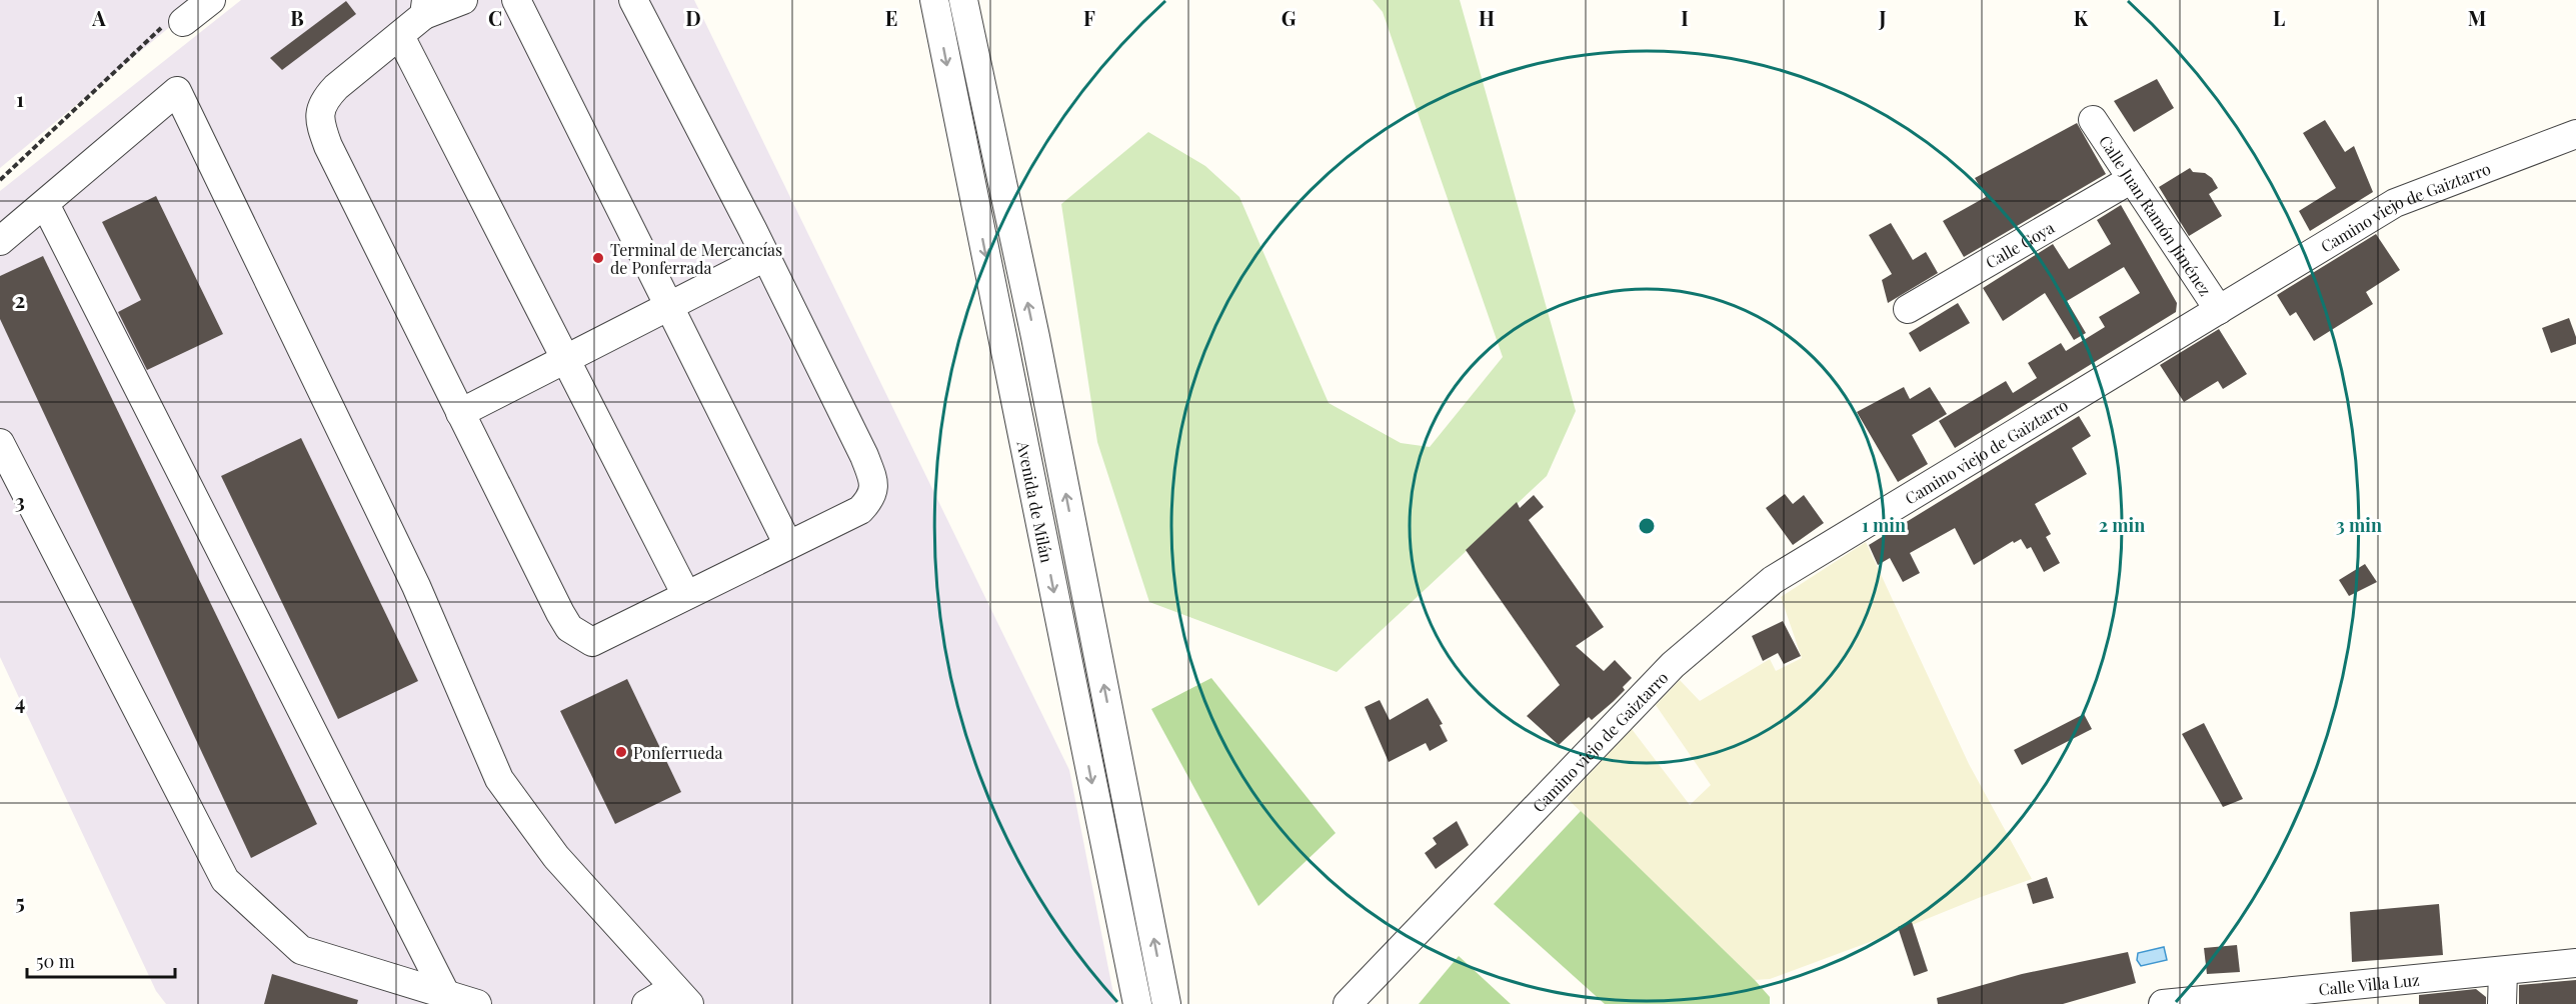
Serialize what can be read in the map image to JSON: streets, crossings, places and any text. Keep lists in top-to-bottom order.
{
  "streets": {
    "street": [
      "Camino viejo de Gaiztarro",
      "Calle Juan Ramón Jiménez",
      "Calle Goya",
      "Avenida de Milán",
      "Calle Villa Luz"
    ]
  },
  "crossings": [
    ["Camino viejo de Gaiztarro", "Calle Juan Ramón Jiménez"],
    ["Calle Juan Ramón Jiménez", "Calle Goya"]
  ],
  "places": ["Terminal de Mercancías de Ponferrada", "Ponferrueda"],
  "scale_bar": "50 m",
  "grid": {
    "columns": [
      "A",
      "B",
      "C",
      "D",
      "E",
      "F",
      "G",
      "H",
      "I",
      "J",
      "K",
      "L",
      "M"
    ],
    "rows": [
      "1",
      "2",
      "3",
      "4",
      "5"
    ]
  },
  "rings": ["1 min", "2 min", "3 min"]
}
